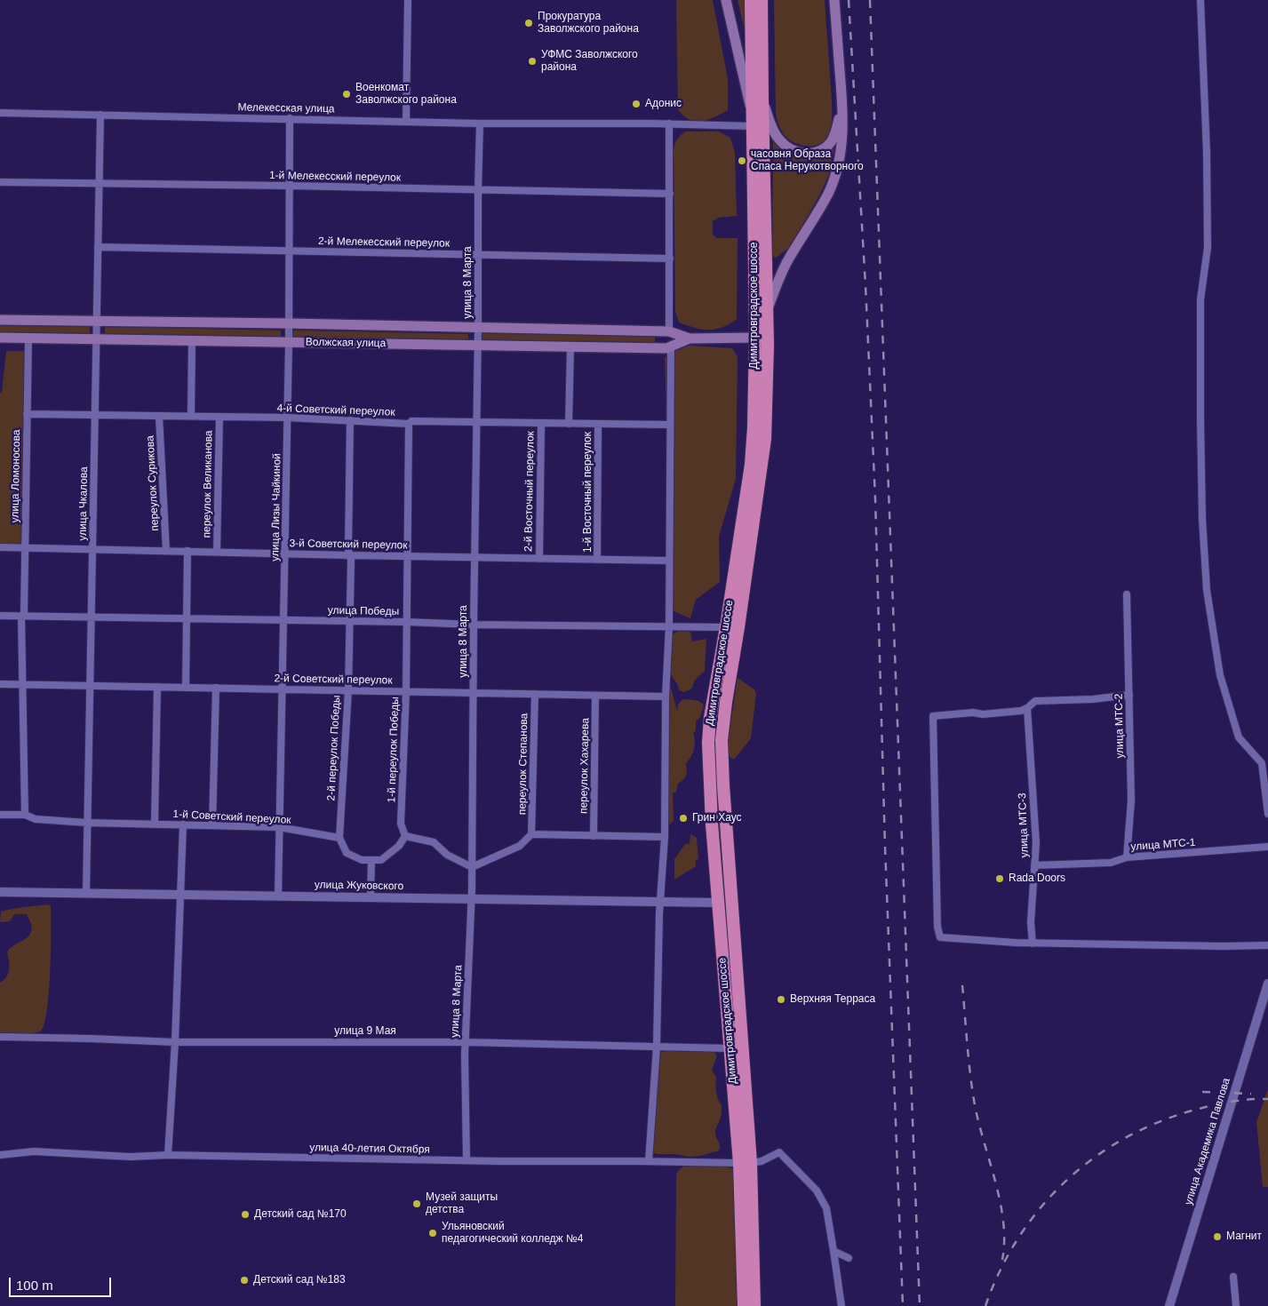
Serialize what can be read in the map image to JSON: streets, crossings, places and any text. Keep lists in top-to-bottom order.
{
  "streets": {
    "highway": ["Димитровградское шоссе"],
    "main road": ["Волжская улица"],
    "street": [
      "Мелекесская улица",
      "1-й Мелекесский переулок",
      "2-й Мелекесский переулок",
      "улица 8 Марта",
      "4-й Советский переулок",
      "улица Ломоносова",
      "переулок Сурикова",
      "переулок Великанова",
      "2-й Восточный переулок",
      "1-й Восточный переулок",
      "улица Чкалова",
      "улица Лизы Чайкиной",
      "3-й Советский переулок",
      "улица Победы",
      "2-й Советский переулок",
      "улица МТС-2",
      "2-й переулок Победы",
      "1-й переулок Победы",
      "переулок Степанова",
      "переулок Хахарева",
      "1-й Советский переулок",
      "улица МТС-3",
      "улица МТС-1",
      "улица Жуковского",
      "улица 9 Мая",
      "улица Академика Павлова",
      "улица 40-летия Октября"
    ]
  },
  "crossings": [
    ["Мелекесская улица", "улица 8 Марта"],
    ["Мелекесская улица", "Димитровградское шоссе"],
    ["Мелекесская улица", "улица Чкалова"],
    ["Мелекесская улица", "улица Лизы Чайкиной"],
    ["1-й Мелекесский переулок", "улица 8 Марта"],
    ["1-й Мелекесский переулок", "улица Чкалова"],
    ["1-й Мелекесский переулок", "улица Лизы Чайкиной"],
    ["2-й Мелекесский переулок", "улица 8 Марта"],
    ["2-й Мелекесский переулок", "улица Чкалова"],
    ["2-й Мелекесский переулок", "улица Лизы Чайкиной"],
    ["улица 8 Марта", "Волжская улица"],
    ["улица 8 Марта", "4-й Советский переулок"],
    ["улица 8 Марта", "3-й Советский переулок"],
    ["улица 8 Марта", "улица Победы"],
    ["улица 8 Марта", "2-й Советский переулок"],
    ["улица 8 Марта", "улица Жуковского"],
    ["улица 8 Марта", "улица 9 Мая"],
    ["улица 8 Марта", "улица 40-летия Октября"],
    ["Димитровградское шоссе", "Волжская улица"],
    ["Димитровградское шоссе", "улица Победы"],
    ["Димитровградское шоссе", "улица Жуковского"],
    ["Димитровградское шоссе", "улица 9 Мая"],
    ["Димитровградское шоссе", "улица 40-летия Октября"],
    ["Волжская улица", "улица Ломоносова"],
    ["Волжская улица", "улица Чкалова"],
    ["Волжская улица", "улица Лизы Чайкиной"],
    ["4-й Советский переулок", "улица Ломоносова"],
    ["4-й Советский переулок", "переулок Сурикова"],
    ["4-й Советский переулок", "переулок Великанова"],
    ["4-й Советский переулок", "2-й Восточный переулок"],
    ["4-й Советский переулок", "1-й Восточный переулок"],
    ["4-й Советский переулок", "улица Чкалова"],
    ["4-й Советский переулок", "улица Лизы Чайкиной"],
    ["4-й Советский переулок", "2-й переулок Победы"],
    ["4-й Советский переулок", "1-й переулок Победы"],
    ["улица Ломоносова", "3-й Советский переулок"],
    ["улица Ломоносова", "улица Победы"],
    ["улица Ломоносова", "2-й Советский переулок"],
    ["улица Ломоносова", "1-й Советский переулок"],
    ["переулок Сурикова", "3-й Советский переулок"],
    ["переулок Великанова", "3-й Советский переулок"],
    ["2-й Восточный переулок", "3-й Советский переулок"],
    ["1-й Восточный переулок", "3-й Советский переулок"],
    ["улица Чкалова", "3-й Советский переулок"],
    ["улица Чкалова", "улица Победы"],
    ["улица Чкалова", "2-й Советский переулок"],
    ["улица Чкалова", "1-й Советский переулок"],
    ["улица Чкалова", "улица Жуковского"],
    ["улица Лизы Чайкиной", "3-й Советский переулок"],
    ["улица Лизы Чайкиной", "улица Победы"],
    ["улица Лизы Чайкиной", "2-й Советский переулок"],
    ["улица Лизы Чайкиной", "1-й Советский переулок"],
    ["улица Лизы Чайкиной", "улица Жуковского"],
    ["3-й Советский переулок", "2-й переулок Победы"],
    ["3-й Советский переулок", "1-й переулок Победы"],
    ["улица Победы", "2-й переулок Победы"],
    ["улица Победы", "1-й переулок Победы"],
    ["2-й Советский переулок", "2-й переулок Победы"],
    ["2-й Советский переулок", "1-й переулок Победы"],
    ["2-й Советский переулок", "переулок Степанова"],
    ["2-й Советский переулок", "переулок Хахарева"],
    ["улица МТС-2", "улица МТС-1"],
    ["2-й переулок Победы", "1-й Советский переулок"],
    ["улица МТС-3", "улица МТС-1"]
  ],
  "places": [
    "Прокуратура Заволжского района",
    "УФМС Заволжского района",
    "Военкомат Заволжского района",
    "Адонис",
    "часовня Образа Спаса Нерукотворного",
    "Грин Хаус",
    "Rada Doors",
    "Верхняя Терраса",
    "Музей защиты детства",
    "Детский сад №170",
    "Ульяновский педагогический колледж №4",
    "Магнит",
    "Детский сад №183"
  ],
  "scale_bar": "100 m"
}
